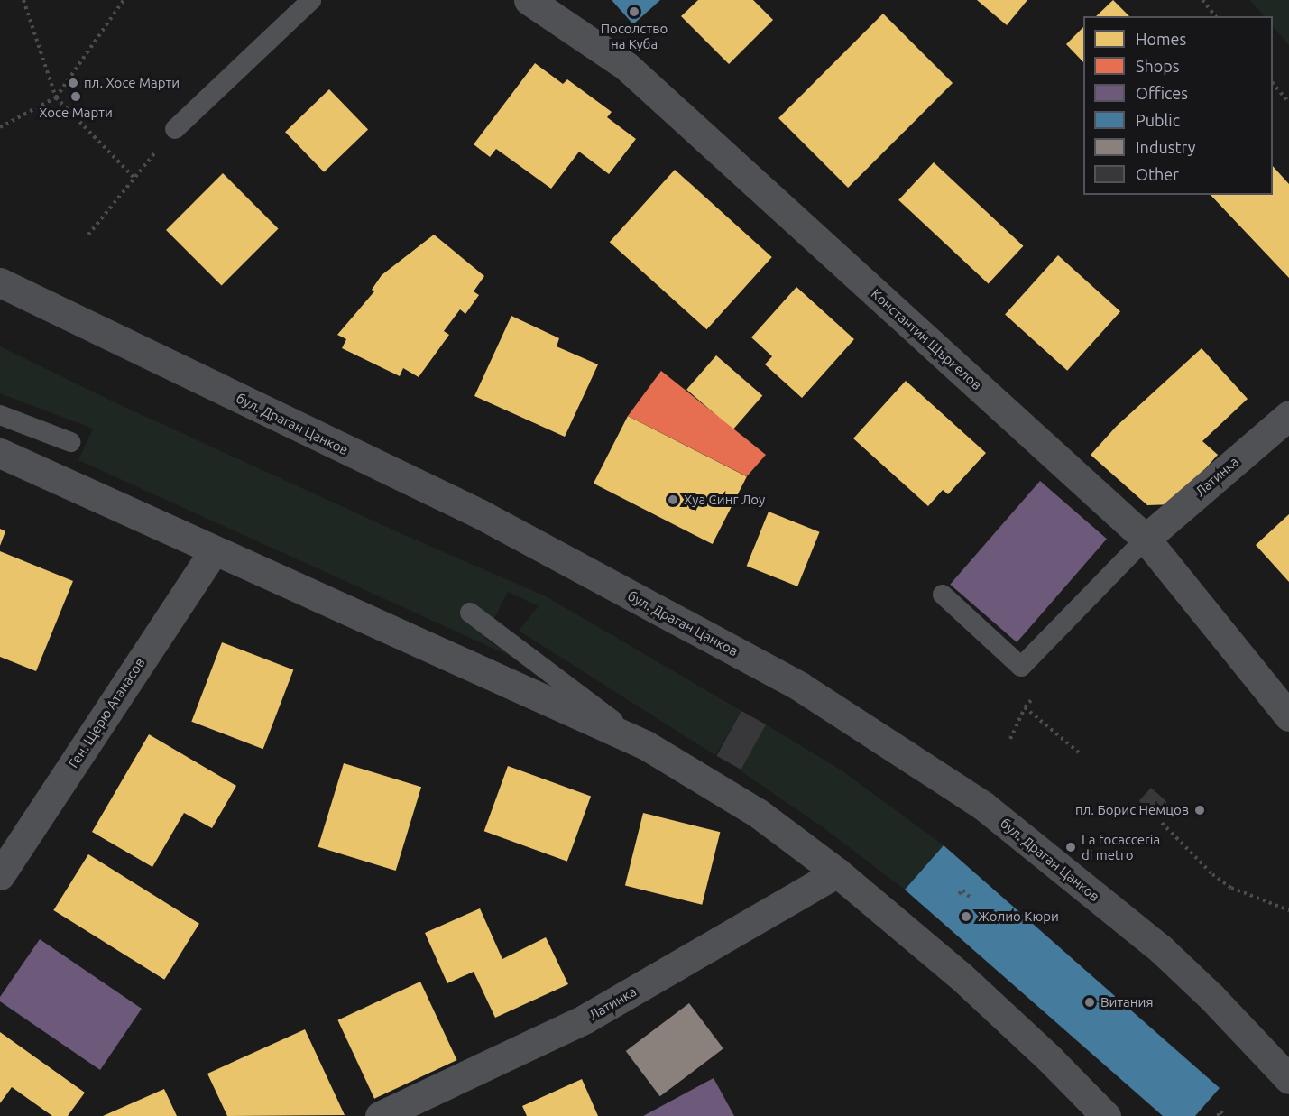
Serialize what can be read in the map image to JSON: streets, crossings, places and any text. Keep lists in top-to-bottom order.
{
  "streets": {
    "main road": ["бул. Драган Цанков"],
    "street": ["Константин Щъркелов", "Латинка", "Ген. Щерю Атанасов"]
  },
  "crossings": [
    ["Константин Щъркелов", "Латинка"]
  ],
  "places": [
    "Посолство на Куба",
    "пл. Хосе Марти",
    "Хосе Марти",
    "Хуа Синг Лоу",
    "пл. Борис Немцов",
    "La focacceria di metro",
    "Жолио Кюри",
    "Витания"
  ],
  "legend": [
    "Homes",
    "Shops",
    "Offices",
    "Public",
    "Industry",
    "Other"
  ]
}
